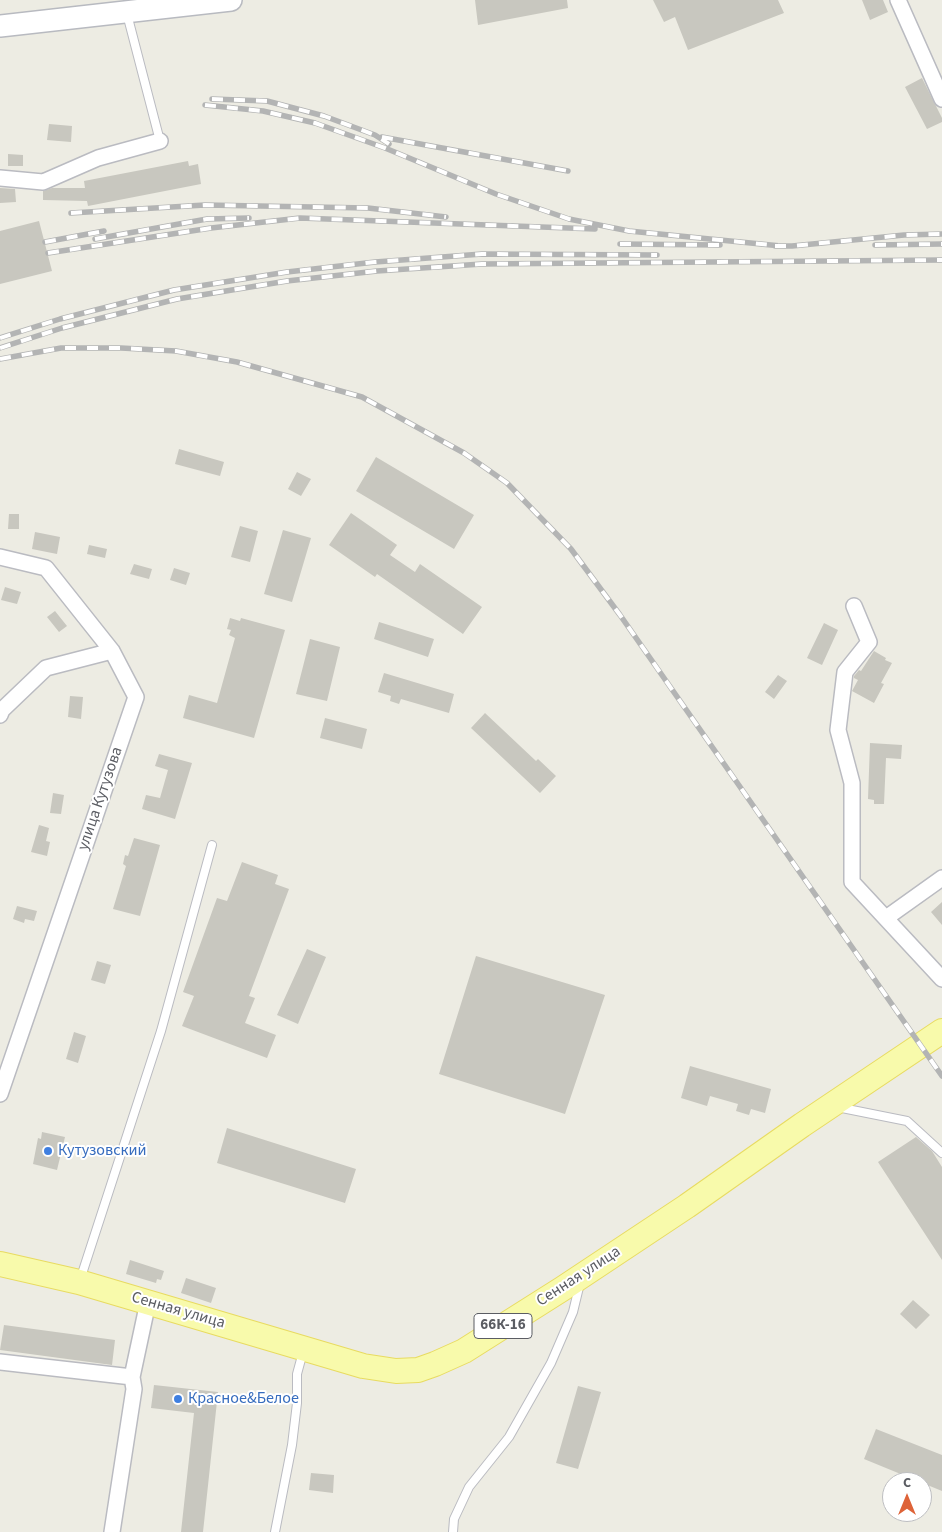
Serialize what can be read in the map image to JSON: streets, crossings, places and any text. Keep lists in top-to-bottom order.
{
  "streets": {
    "main road": ["Сенная улица", "66К-16"],
    "street": ["улица Кутузова"]
  },
  "places": ["Кутузовский", "Красное&Белое"],
  "north": "top"
}
